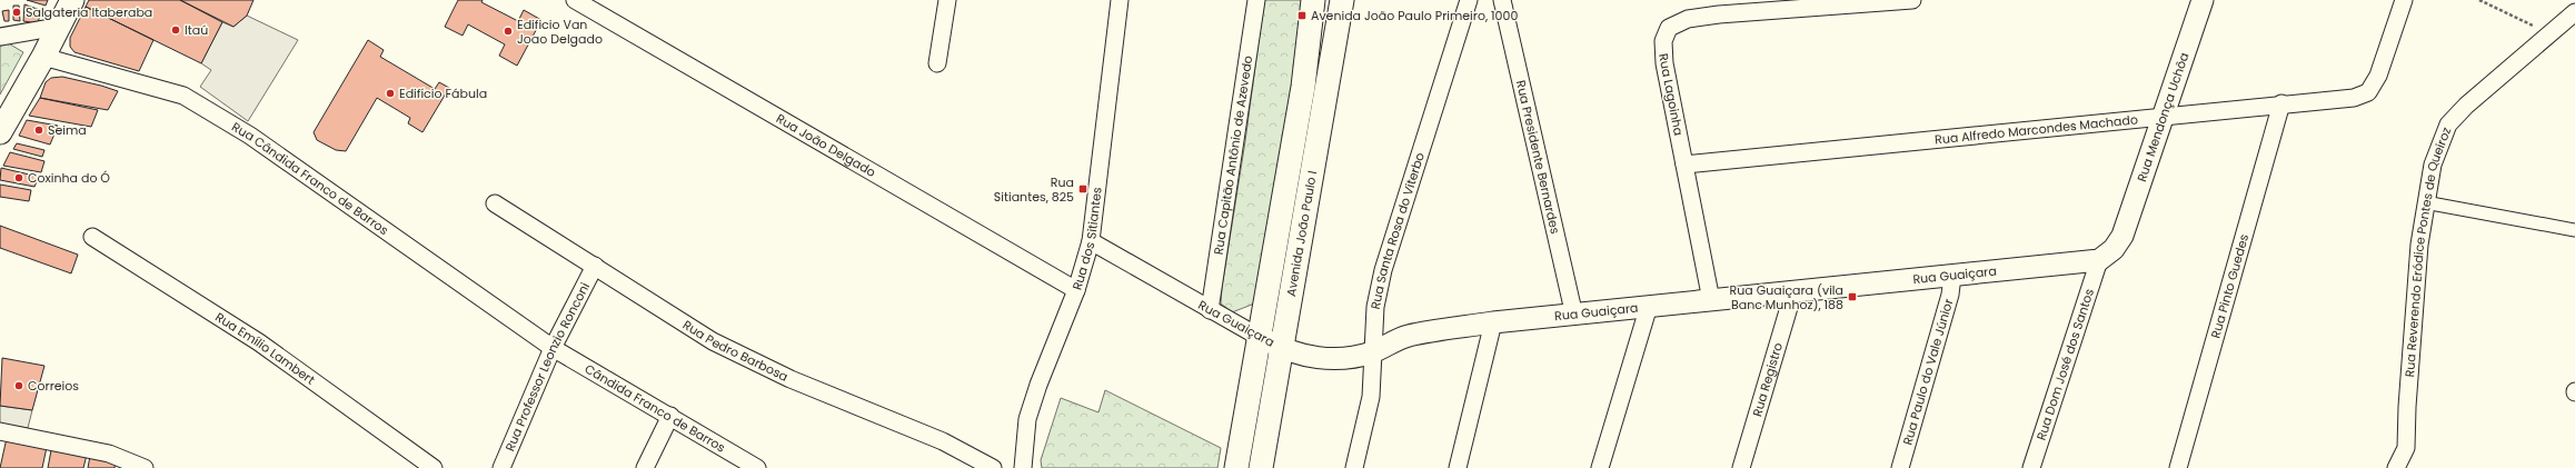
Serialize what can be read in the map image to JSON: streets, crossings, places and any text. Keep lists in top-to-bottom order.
{
  "streets": {
    "main road": ["Avenida João Paulo I"],
    "street": [
      "Rua Lagoinha",
      "Rua Mendonça Uchôa",
      "Rua Alfredo Marcondes Machado",
      "Rua João Delgado",
      "Rua Capitão Antônio de Azevedo",
      "Rua Presidente Bernardes",
      "Rua Cândida Franco de Barros",
      "Rua Santa Rosa do Viterbo",
      "Rua dos Sitiantes",
      "Rua Reverendo Eródice Pontes de Queiroz",
      "Rua Guaiçara",
      "Rua Pinto Guedes",
      "Rua Emílio Lambert",
      "Rua Pedro Barbosa",
      "Rua Dom José dos Santos",
      "Rua Professor Leonzio Ronconi",
      "Rua Paulo do Vale Júnior",
      "Rua Registro",
      "Cândida Franco de Barros"
    ]
  },
  "crossings": [
    ["Rua Lagoinha", "Rua Alfredo Marcondes Machado"],
    ["Rua Lagoinha", "Rua Guaiçara"],
    ["Rua Mendonça Uchôa", "Rua Alfredo Marcondes Machado"],
    ["Rua Mendonça Uchôa", "Rua Guaiçara"],
    ["Rua Mendonça Uchôa", "Rua Dom José dos Santos"],
    ["Rua Alfredo Marcondes Machado", "Rua Pinto Guedes"],
    ["Rua João Delgado", "Rua dos Sitiantes"],
    ["Rua Capitão Antônio de Azevedo", "Rua Guaiçara"],
    ["Rua Presidente Bernardes", "Rua Guaiçara"],
    ["Rua Cândida Franco de Barros", "Rua Professor Leonzio Ronconi"],
    ["Rua Cândida Franco de Barros", "Cândida Franco de Barros"],
    ["Rua Santa Rosa do Viterbo", "Rua Guaiçara"],
    ["Avenida João Paulo I", "Rua Guaiçara"],
    ["Rua dos Sitiantes", "Rua Guaiçara"],
    ["Rua Guaiçara", "Rua Dom José dos Santos"],
    ["Rua Guaiçara", "Rua Paulo do Vale Júnior"],
    ["Rua Guaiçara", "Rua Registro"],
    ["Rua Pedro Barbosa", "Rua Professor Leonzio Ronconi"],
    ["Rua Professor Leonzio Ronconi", "Cândida Franco de Barros"]
  ],
  "places": {
    "other": [
      "Salgateria Itaberaba",
      "Itaú",
      "Edificio Van Joao Delgado",
      "Edifício Fábula",
      "Seima",
      "Coxinha do Ó",
      "Correios"
    ],
    "transit": ["Avenida João Paulo Primeiro, 1000", "Rua Sitiantes, 825", "Rua Guaiçara (vila Banc Munhoz), 188"]
  }
}
